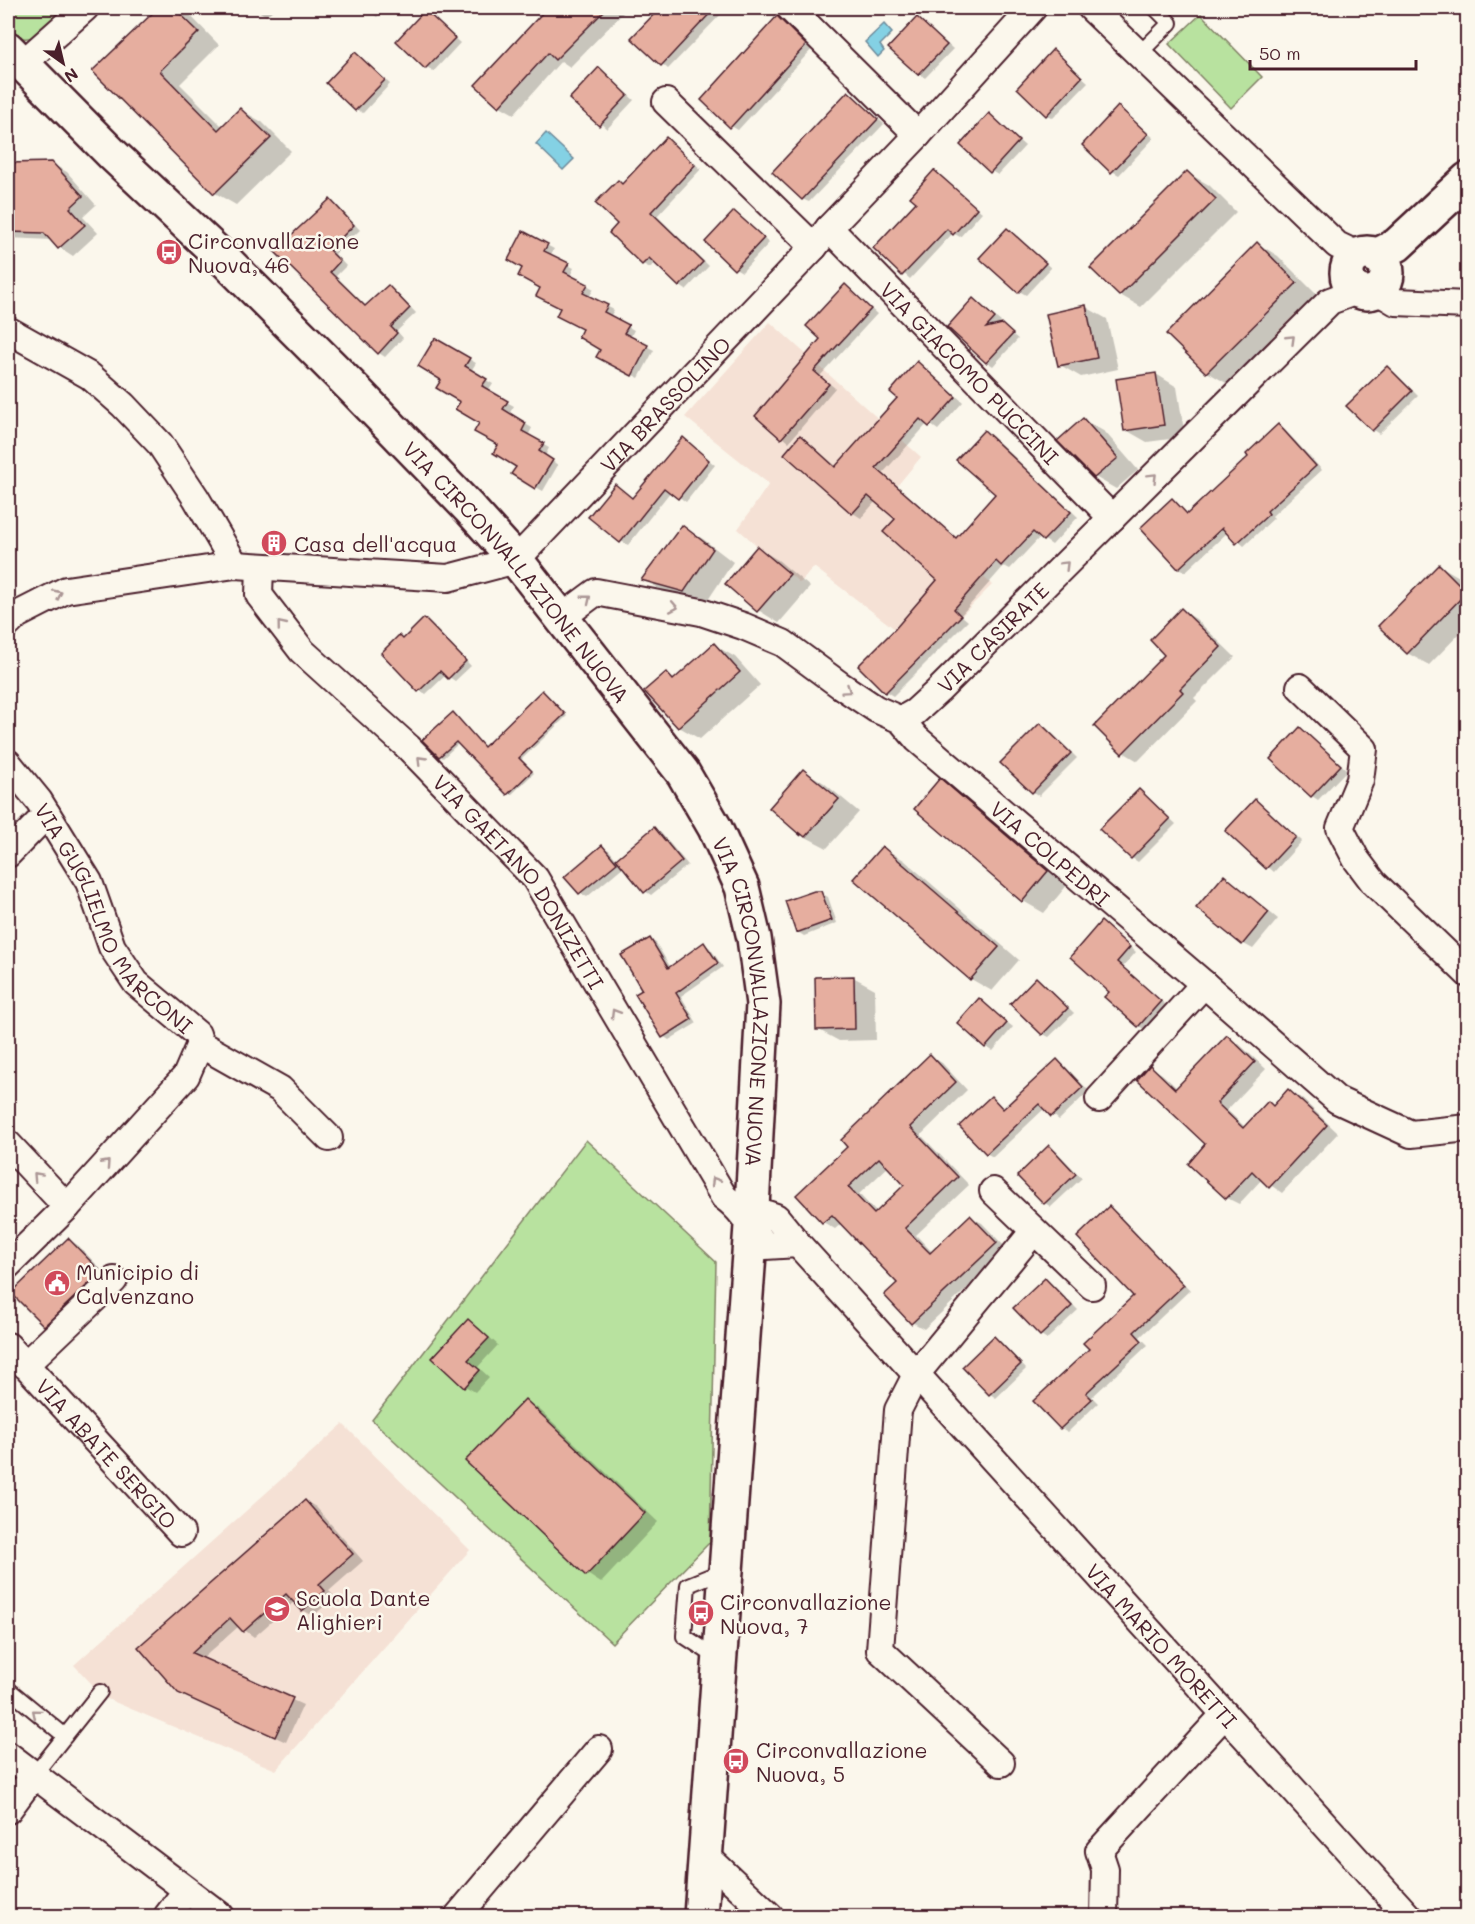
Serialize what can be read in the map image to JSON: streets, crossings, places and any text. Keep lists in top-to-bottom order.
{
  "streets": {
    "main road": ["VIA CIRCONVALLAZIONE NUOVA", "VIA CASIRATE"],
    "street": [
      "VIA GIACOMO PUCCINI",
      "VIA BRASSOLINO",
      "VIA COLPEDRI",
      "VIA GAETANO DONIZETTI",
      "VIA GUGLIELMO MARCONI",
      "VIA ABATE SERGIO",
      "VIA MARIO MORETTI"
    ]
  },
  "crossings": [
    ["VIA GIACOMO PUCCINI", "VIA BRASSOLINO"],
    ["VIA GIACOMO PUCCINI", "VIA CASIRATE"],
    ["VIA BRASSOLINO", "VIA CIRCONVALLAZIONE NUOVA"],
    ["VIA CIRCONVALLAZIONE NUOVA", "VIA GAETANO DONIZETTI"],
    ["VIA CIRCONVALLAZIONE NUOVA", "VIA MARIO MORETTI"],
    ["VIA CASIRATE", "VIA COLPEDRI"],
    ["VIA GAETANO DONIZETTI", "VIA MARIO MORETTI"]
  ],
  "one_way": ["VIA CASIRATE", "VIA GAETANO DONIZETTI"],
  "places": {
    "bus stop": ["Circonvallazione Nuova, 46", "Circonvallazione Nuova, 7", "Circonvallazione Nuova, 5"],
    "building": ["Casa dell'acqua"],
    "public building": ["Municipio di Calvenzano"],
    "school or university": ["Scuola Dante Alighieri"]
  },
  "scale_bar": "50 m",
  "north": "bottom right"
}
